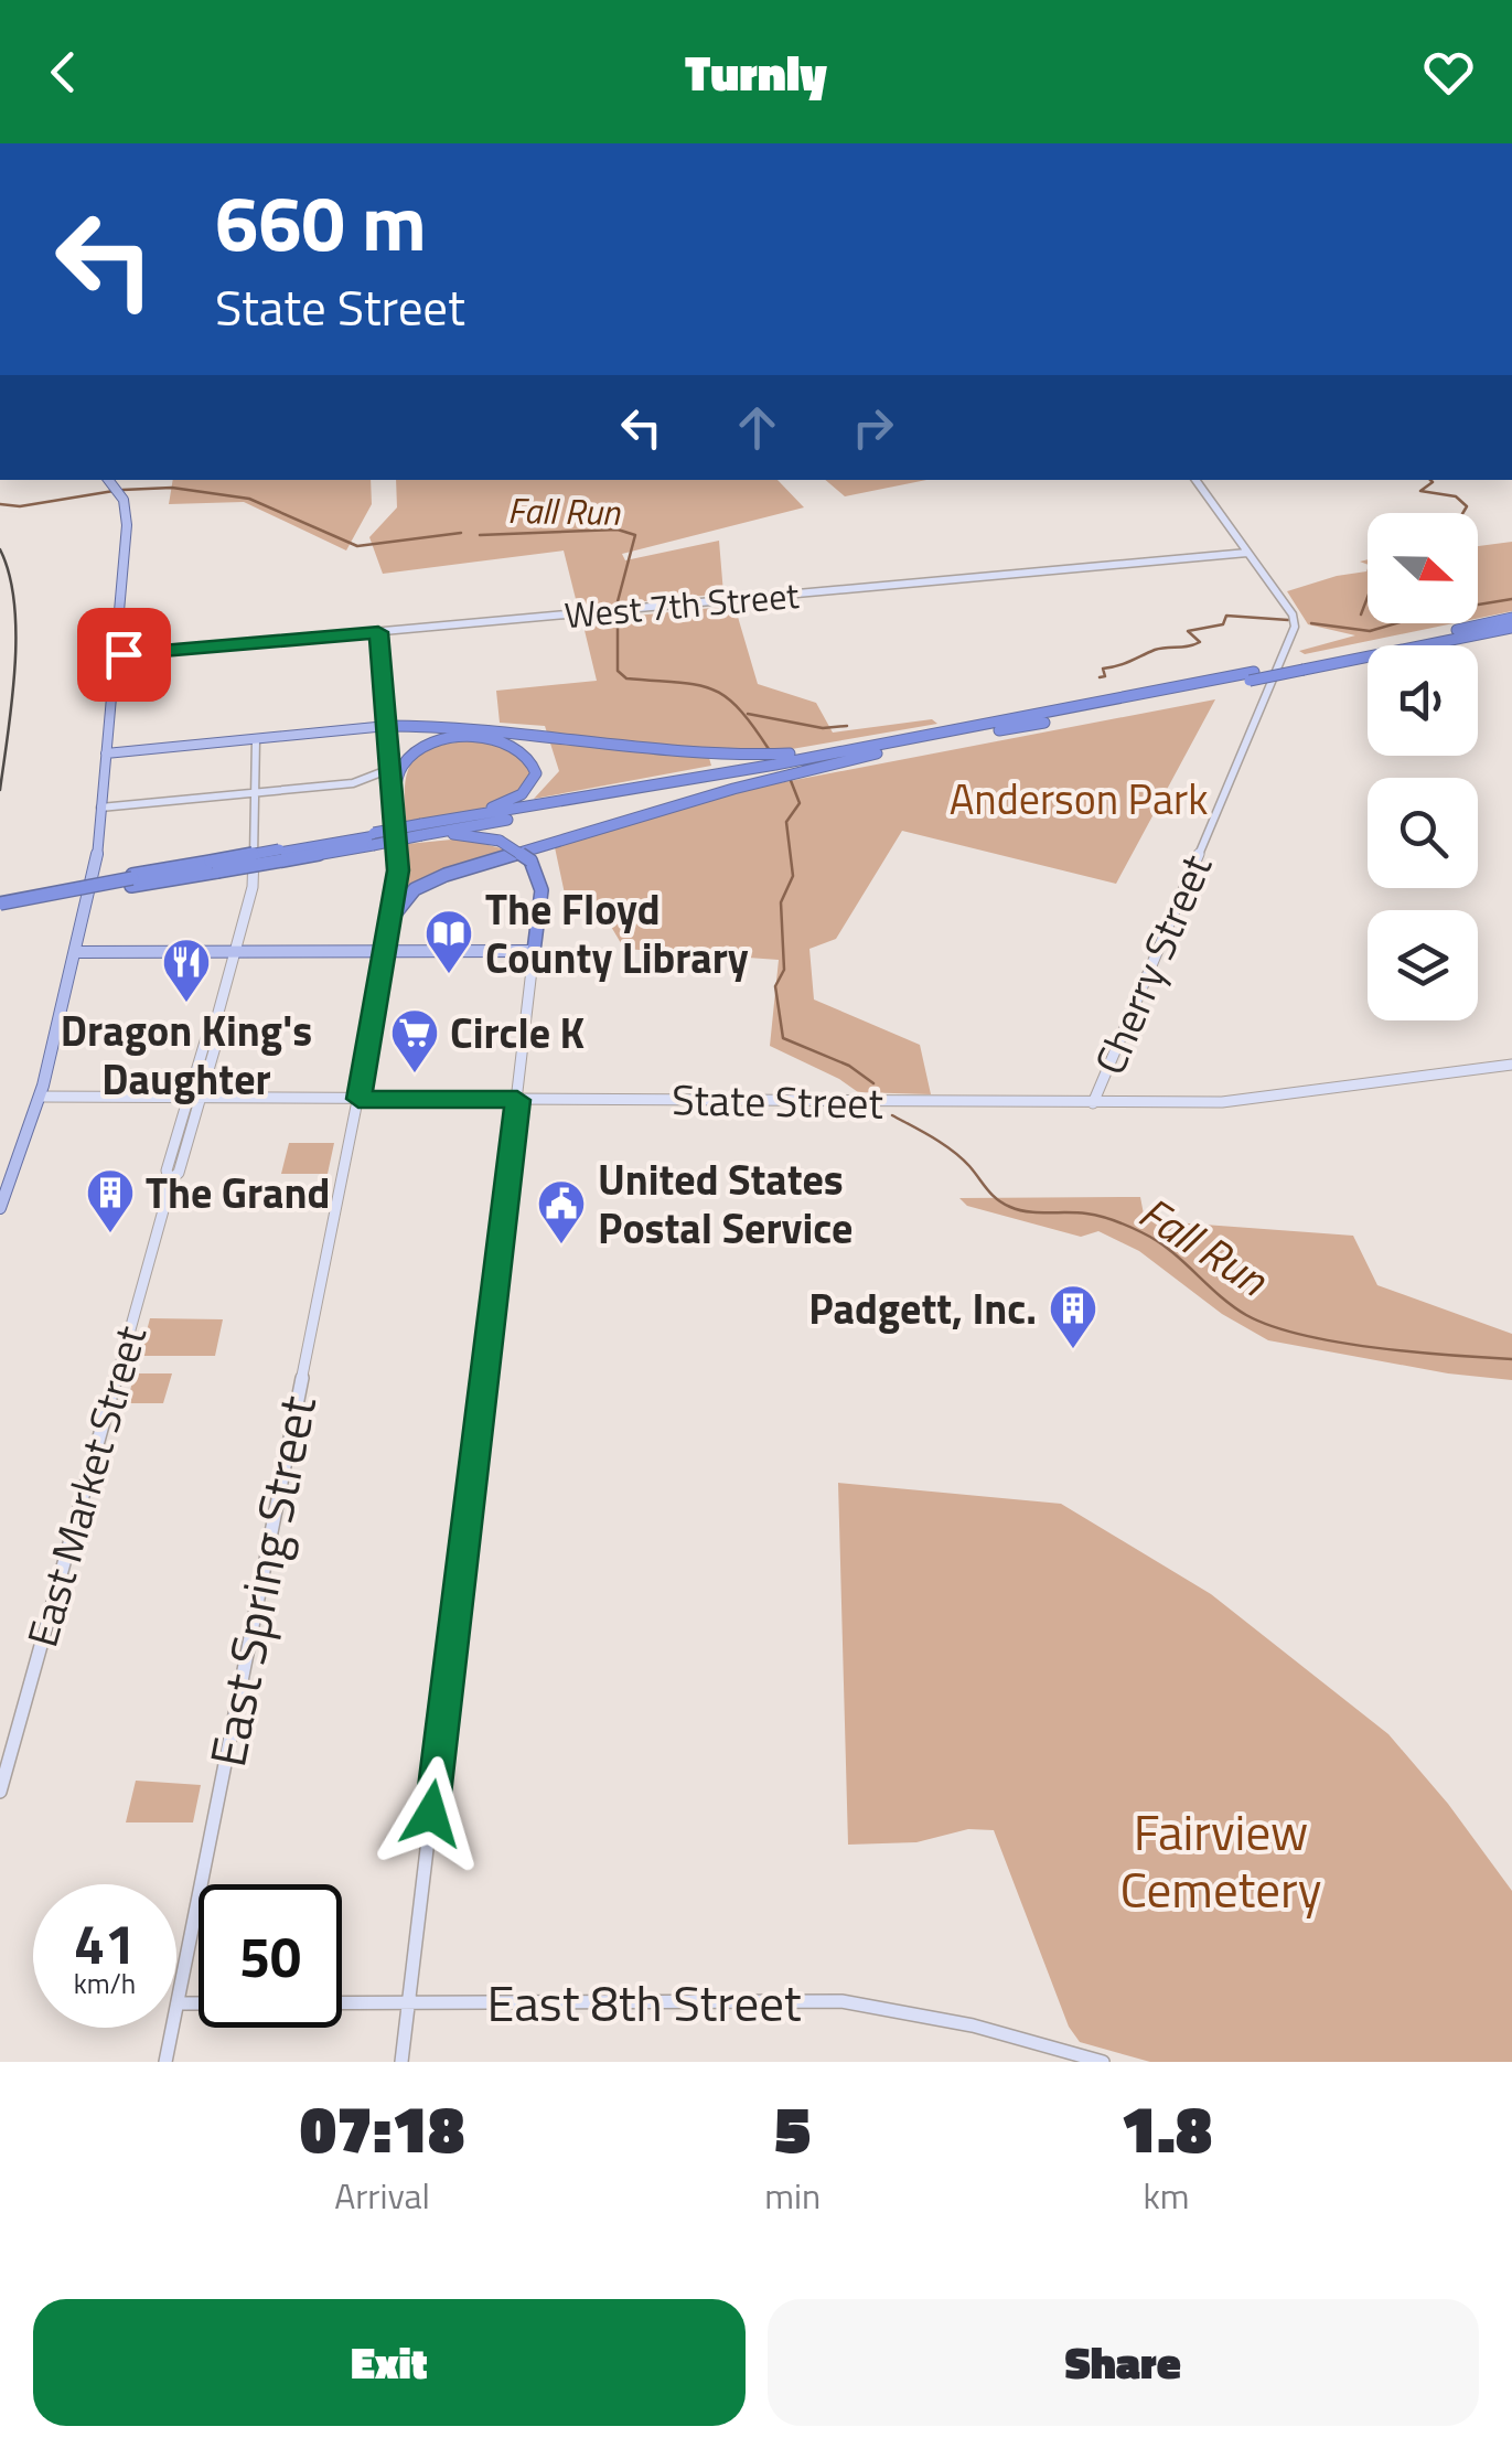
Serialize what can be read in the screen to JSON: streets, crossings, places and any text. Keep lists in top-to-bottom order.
{
  "streets": {
    "street": [
      "West 7th Street",
      "Cherry Street",
      "State Street",
      "East Market Street",
      "East Spring Street",
      "East 8th Street"
    ]
  },
  "crossings": [
    ["West 7th Street", "Cherry Street"],
    ["Cherry Street", "State Street"],
    ["State Street", "East Market Street"],
    ["State Street", "East Spring Street"],
    ["East Spring Street", "East 8th Street"]
  ],
  "water": ["Fall Run"],
  "parks": ["Anderson Park", "Fairview Cemetery"],
  "places": {
    "library": ["The Floyd County Library"],
    "restaurant": ["Dragon King's Daughter"],
    "supermarket": ["Circle K"],
    "building": ["The Grand", "Padgett, Inc."],
    "public building": ["United States Postal Service"]
  },
  "north": "right",
  "page": {
    "header": "Turnly",
    "turn": ["660 m", "State Street"],
    "speed": "41 km/h",
    "limit": "50",
    "eta": [
      "07:18",
      "Arrival",
      "5",
      "min",
      "1.8",
      "km"
    ],
    "buttons": ["Exit", "Share"]
  }
}
